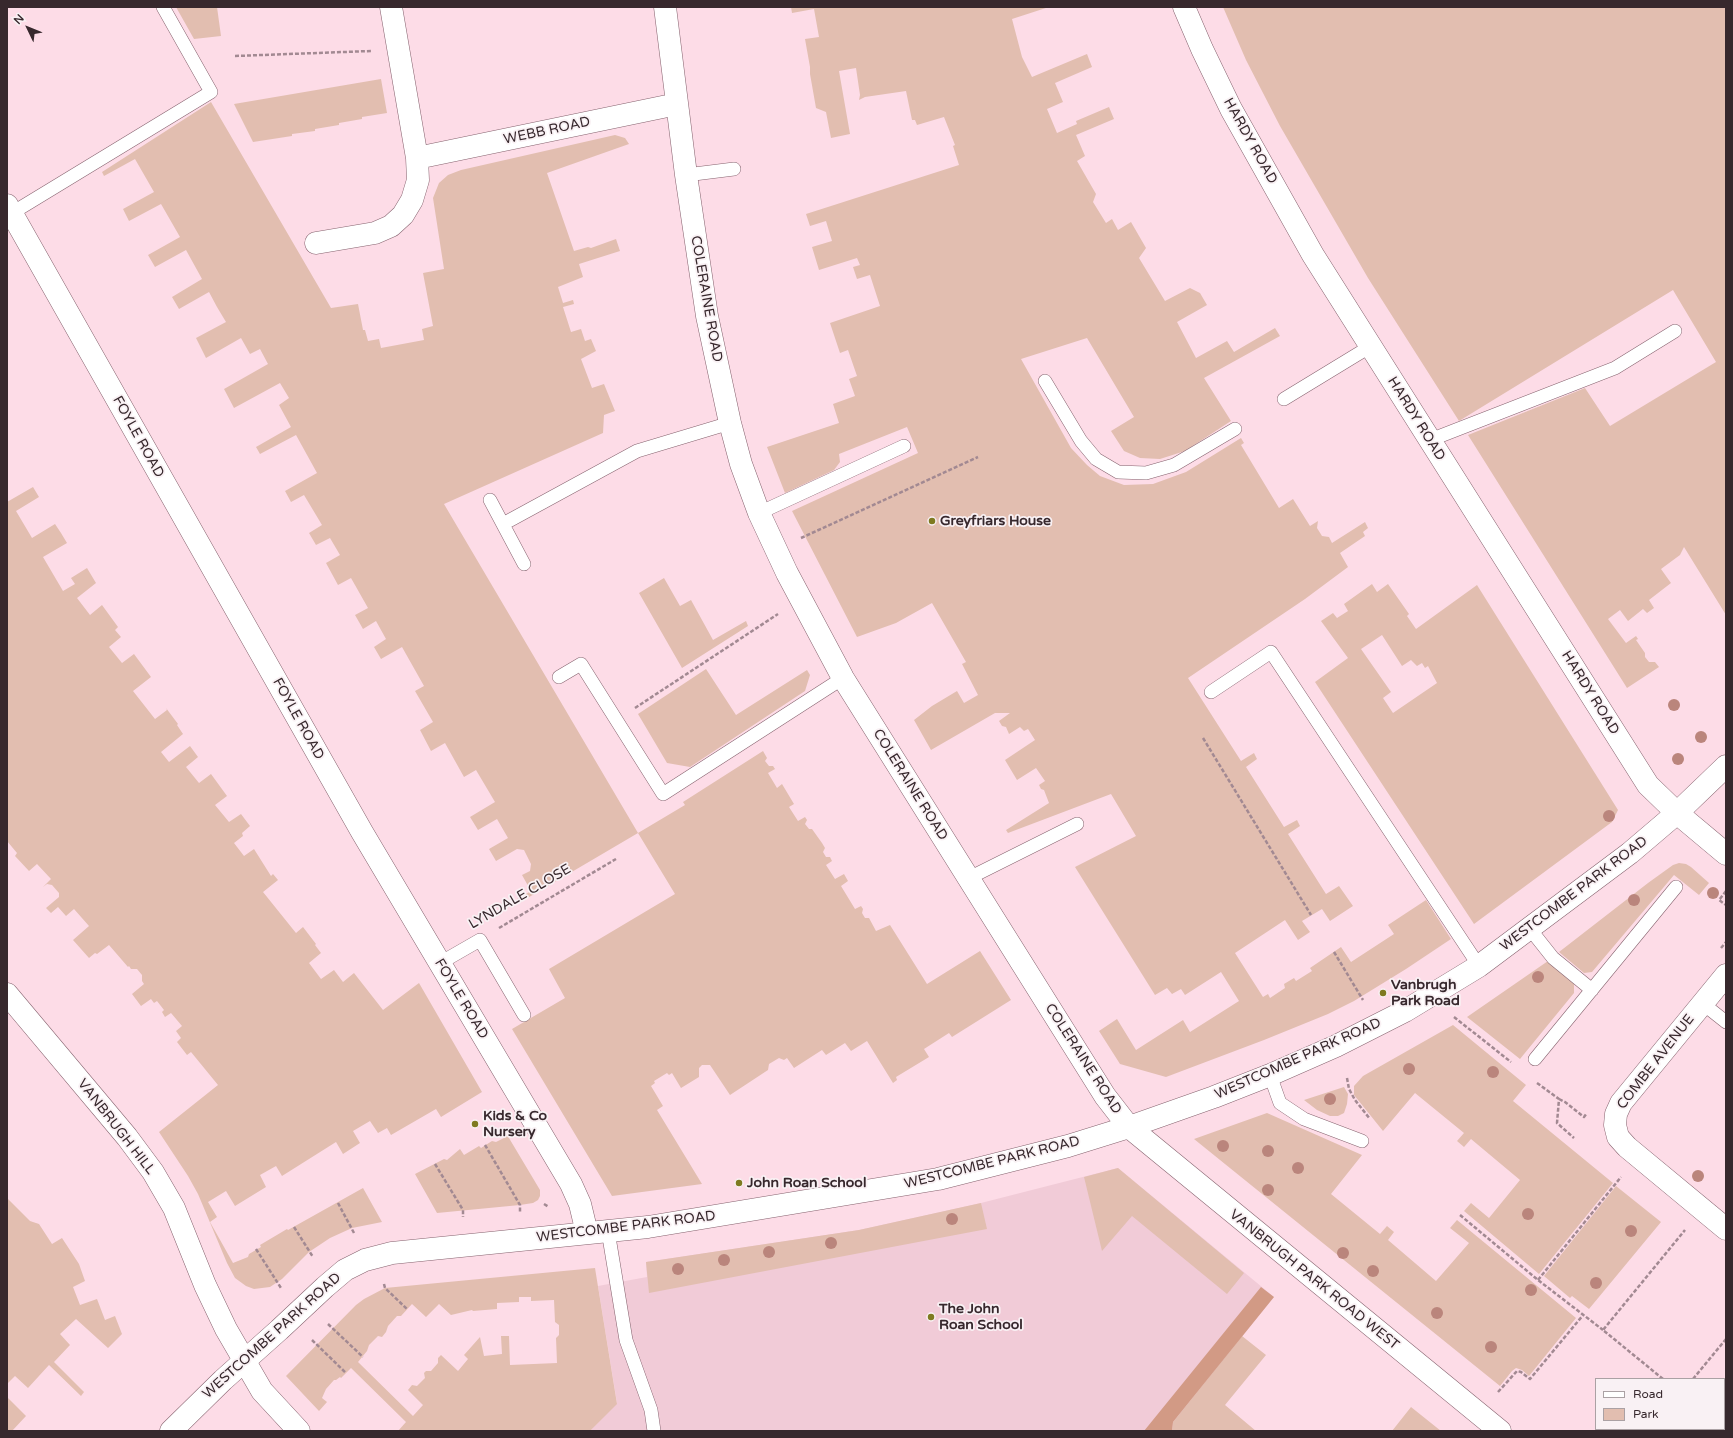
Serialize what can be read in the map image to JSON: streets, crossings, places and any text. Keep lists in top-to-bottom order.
{
  "streets": {
    "street": [
      "WEBB ROAD",
      "HARDY ROAD",
      "COLERAINE ROAD",
      "FOYLE ROAD",
      "WESTCOMBE PARK ROAD",
      "COMBE AVENUE",
      "VANBRUGH HILL",
      "VANBRUGH PARK ROAD WEST"
    ],
    "lane": ["LYNDALE CLOSE"]
  },
  "crossings": [
    ["WEBB ROAD", "COLERAINE ROAD"],
    ["HARDY ROAD", "WESTCOMBE PARK ROAD"],
    ["COLERAINE ROAD", "WESTCOMBE PARK ROAD"],
    ["COLERAINE ROAD", "VANBRUGH PARK ROAD WEST"],
    ["FOYLE ROAD", "WESTCOMBE PARK ROAD"],
    ["FOYLE ROAD", "LYNDALE CLOSE"],
    ["WESTCOMBE PARK ROAD", "VANBRUGH HILL"],
    ["WESTCOMBE PARK ROAD", "VANBRUGH PARK ROAD WEST"]
  ],
  "places": [
    "Greyfriars House",
    "Vanbrugh Park Road",
    "Kids & Co Nursery",
    "John Roan School",
    "The John Roan School"
  ],
  "legend": ["Road", "Park"],
  "north": "top left"
}
